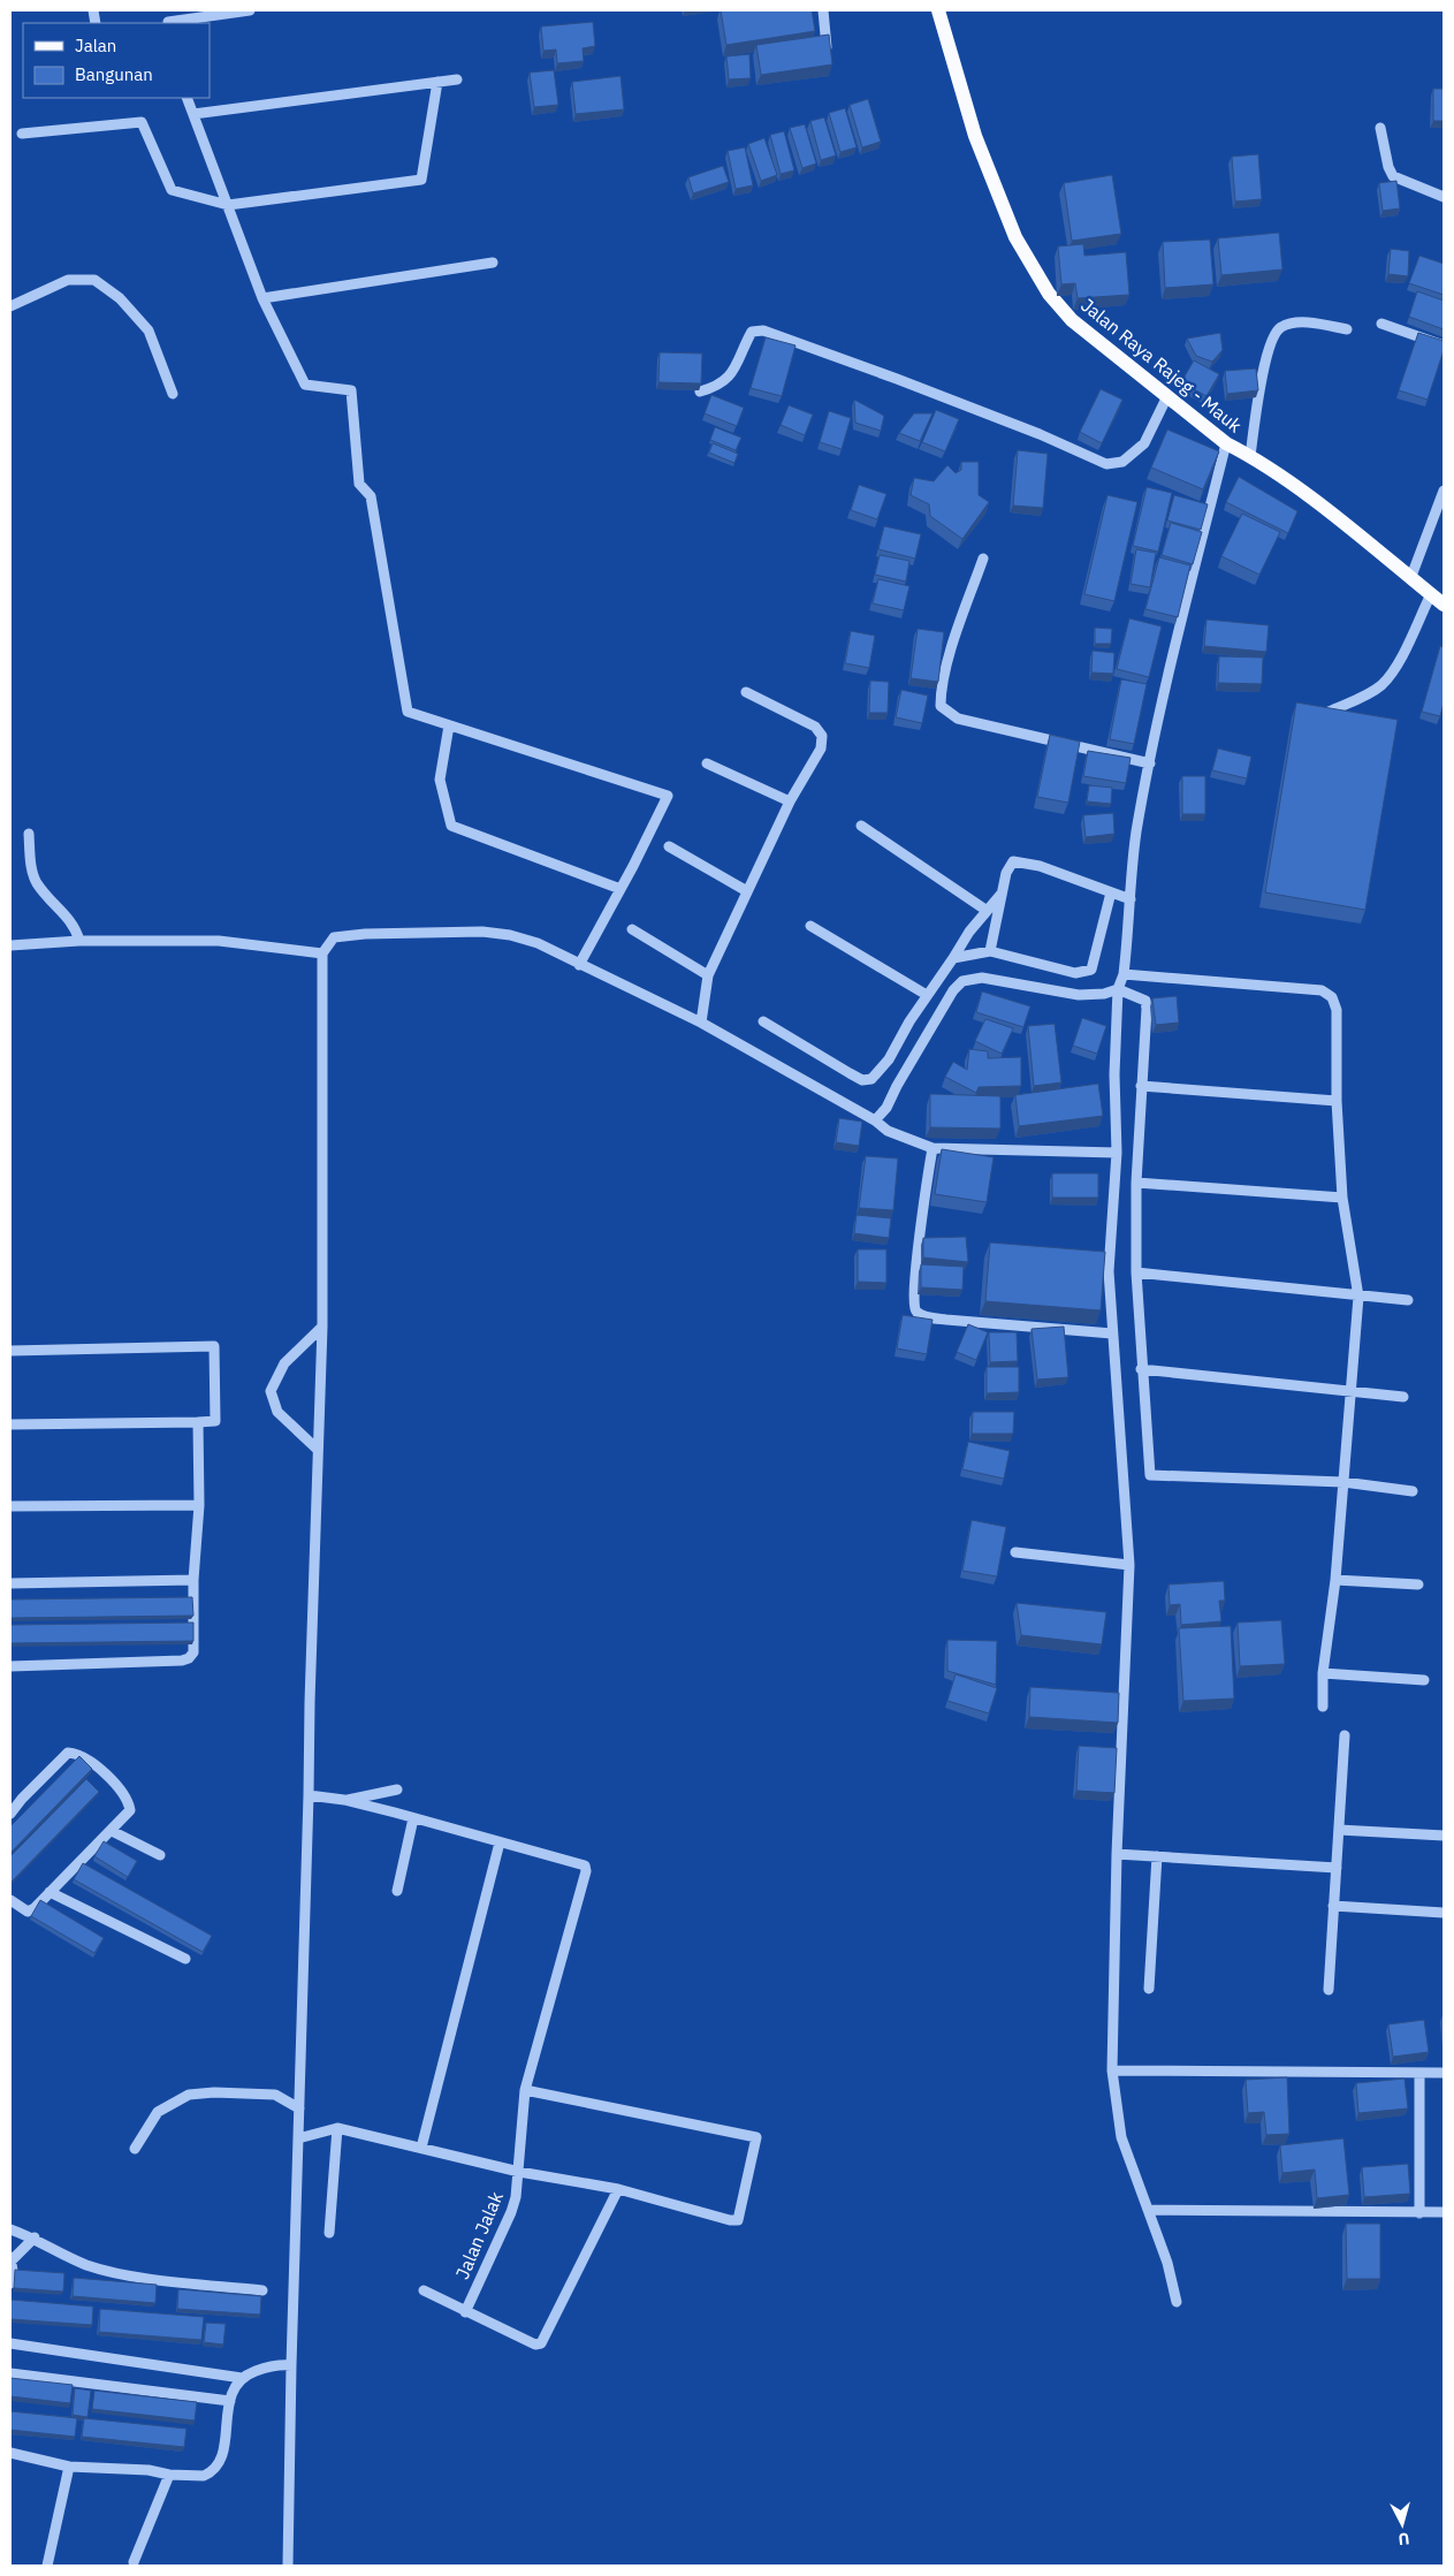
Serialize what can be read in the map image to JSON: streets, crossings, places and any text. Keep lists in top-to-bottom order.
{
  "streets": {
    "main road": ["Jalan Raya Rajeg - Mauk"],
    "street": ["Jalan Jalak"]
  },
  "legend": ["Jalan", "Bangunan"],
  "north": "bottom"
}
